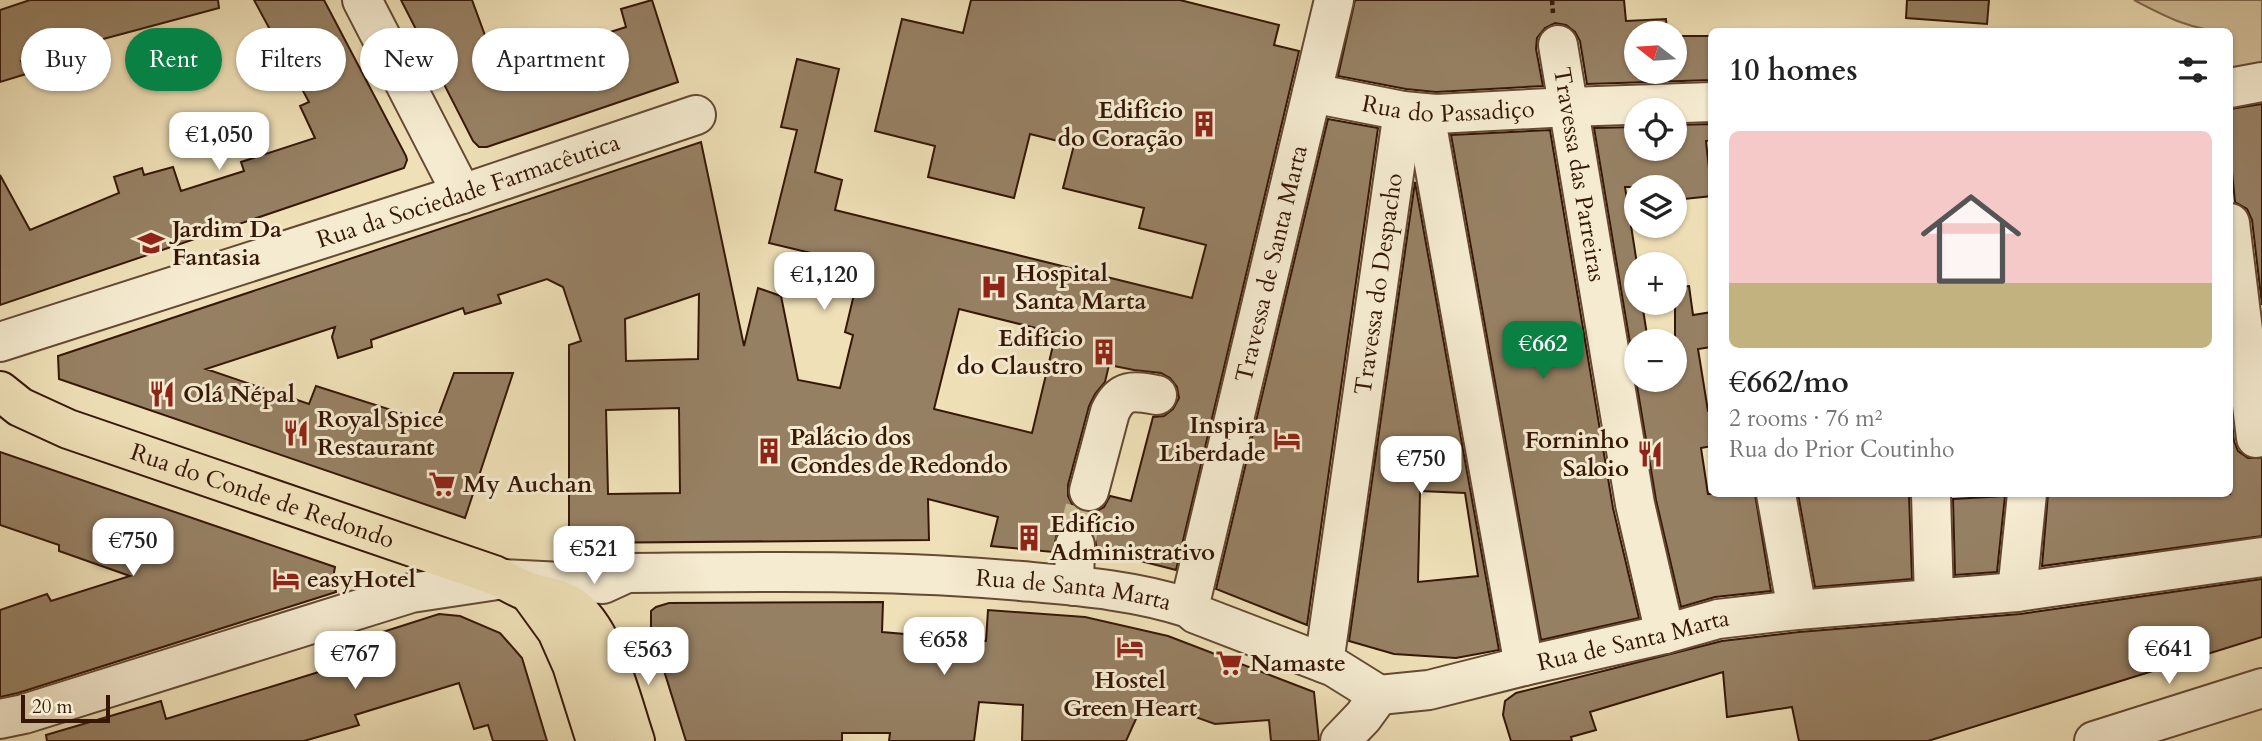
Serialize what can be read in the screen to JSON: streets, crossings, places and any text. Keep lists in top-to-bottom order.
{
  "streets": {
    "main road": ["Rua do Conde de Redondo"],
    "street": [
      "Rua do Passadiço",
      "Travessa das Parreiras",
      "Rua da Sociedade Farmacêutica",
      "Travessa de Santa Marta",
      "Travessa do Despacho",
      "Rua de Santa Marta"
    ]
  },
  "crossings": [
    ["Rua do Passadiço", "Travessa das Parreiras"],
    ["Rua do Passadiço", "Travessa de Santa Marta"],
    ["Rua do Passadiço", "Travessa do Despacho"],
    ["Travessa das Parreiras", "Rua de Santa Marta"],
    ["Travessa de Santa Marta", "Rua de Santa Marta"],
    ["Travessa do Despacho", "Rua de Santa Marta"],
    ["Rua do Conde de Redondo", "Rua de Santa Marta"]
  ],
  "places": {
    "building": [
      "Edifício do Coração",
      "Edifício do Claustro",
      "Palácio dos Condes de Redondo",
      "Edifício Administrativo"
    ],
    "school or university": ["Jardim Da Fantasia"],
    "hospital": ["Hospital Santa Marta"],
    "restaurant": ["Olá Népal", "Royal Spice Restaurant", "Forninho Saloio"],
    "hotel": ["Inspira Liberdade", "easyHotel", "Hostel Green Heart"],
    "supermarket": ["My Auchan", "Namaste"]
  },
  "scale_bar": "20 m",
  "north": "left",
  "page": {
    "map_buttons": ["+", "−"],
    "chip": [
      "Buy",
      "Rent",
      "Filters",
      "New",
      "Apartment"
    ],
    "heading": "10 homes",
    "price": [
      "€1,050",
      "€1,120",
      "€662",
      "€750",
      "€750",
      "€521",
      "€658",
      "€641",
      "€563",
      "€767"
    ],
    "list": [
      {
        "name": "€662/mo",
        "note": "2 rooms · 76 m² · Rua do Prior Coutinho"
      }
    ],
    "scale": "20 m"
  }
}
